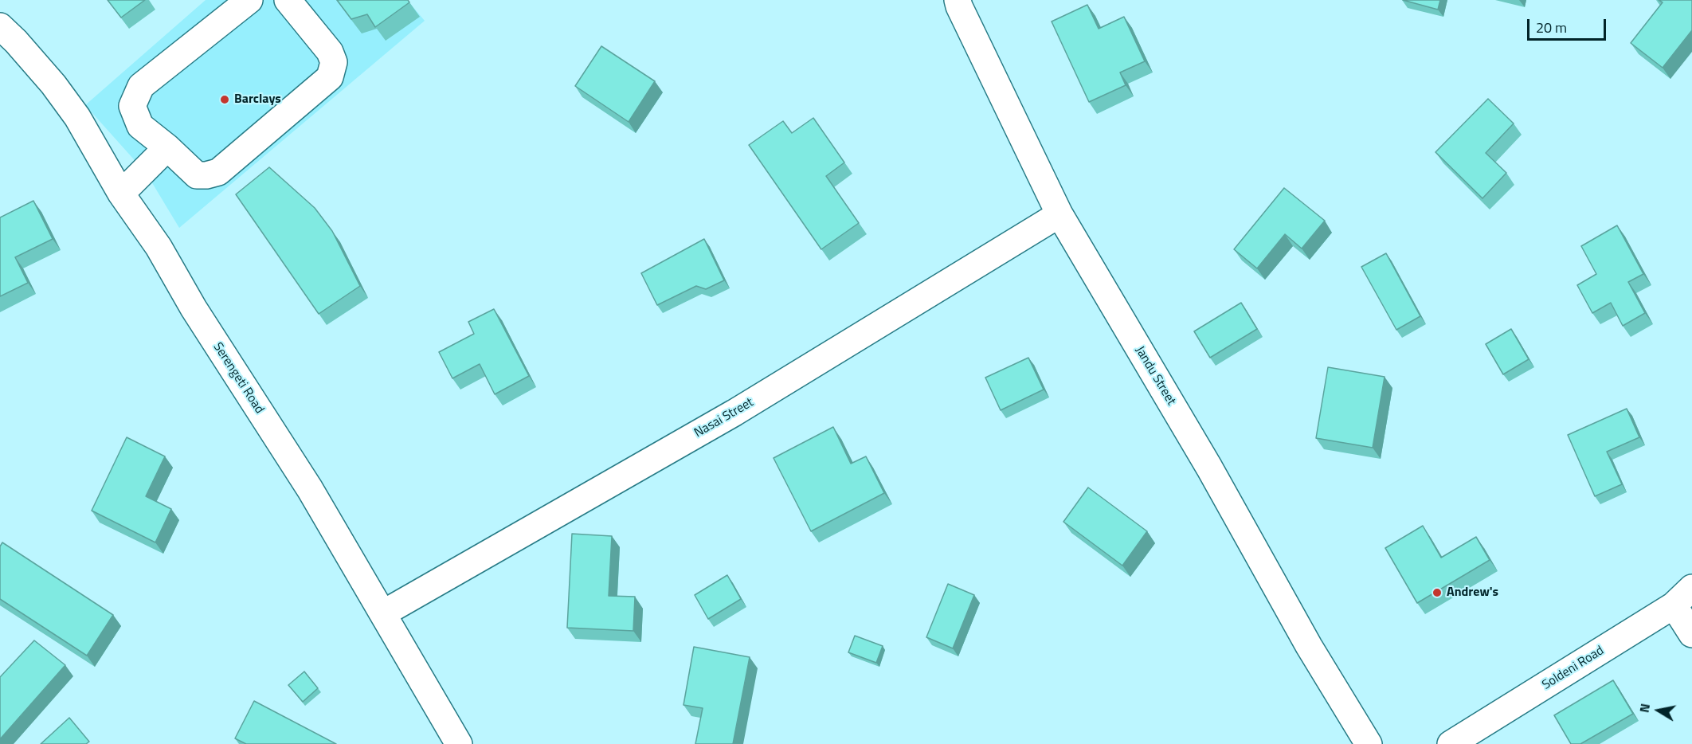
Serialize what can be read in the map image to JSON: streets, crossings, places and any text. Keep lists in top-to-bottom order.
{
  "streets": {
    "street": [
      "Jandu Street",
      "Serengeti Road",
      "Nasai Street",
      "Soldeni Road"
    ]
  },
  "crossings": [
    ["Jandu Street", "Nasai Street"],
    ["Serengeti Road", "Nasai Street"]
  ],
  "places": ["Barclays", "Andrew's"],
  "scale_bar": "20 m",
  "north": "left"
}
